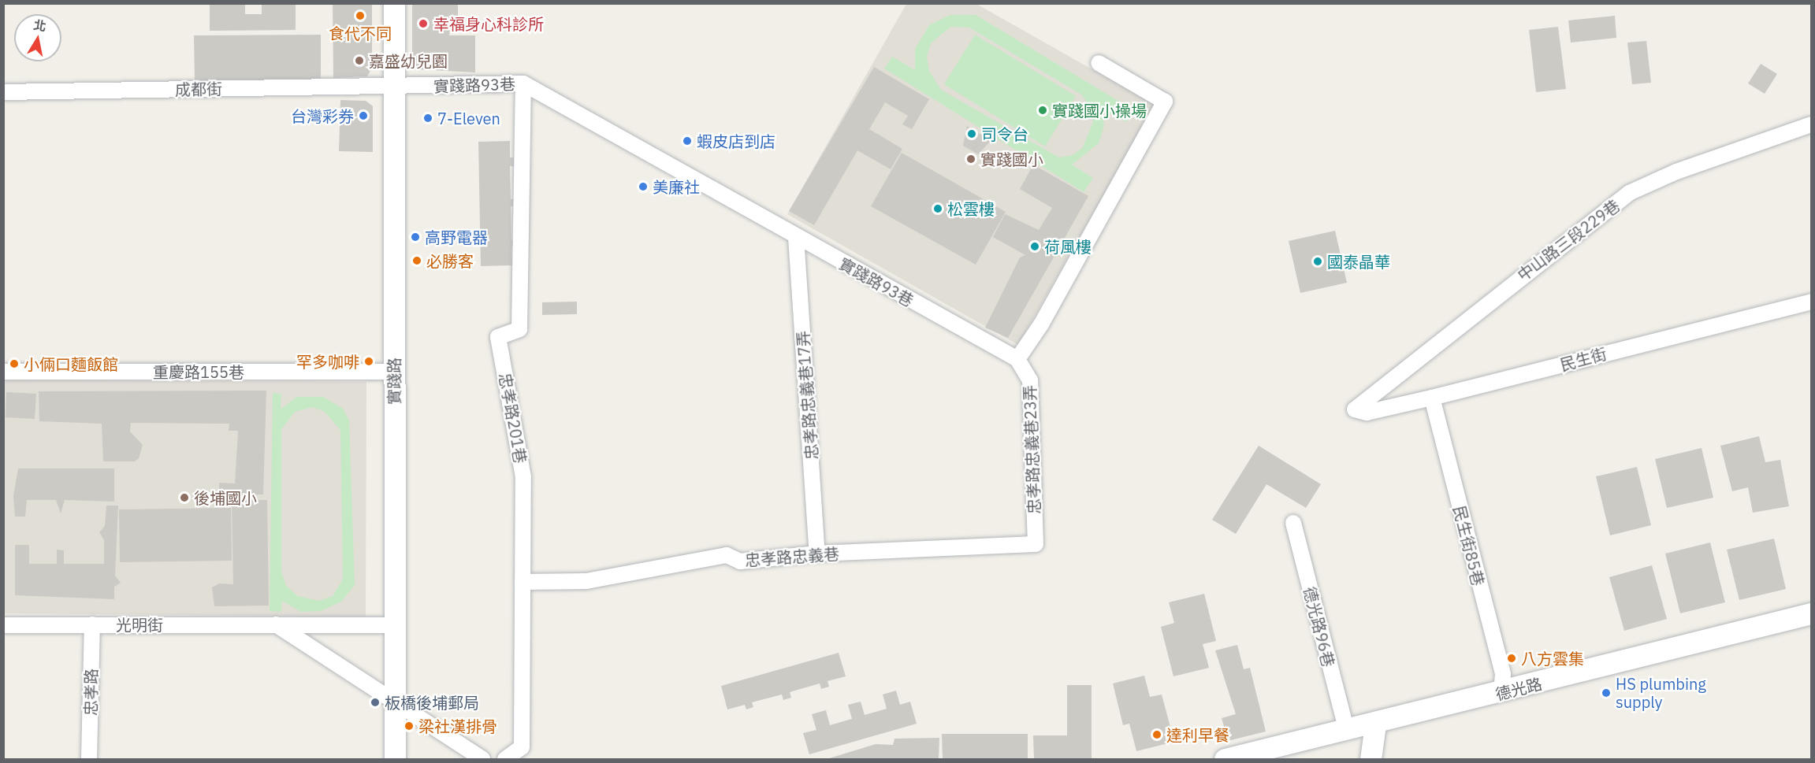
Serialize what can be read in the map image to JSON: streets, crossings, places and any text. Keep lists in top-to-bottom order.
{
  "streets": {
    "street": [
      "實踐路93巷",
      "成都街",
      "中山路三段229巷",
      "民生街",
      "重慶路155巷",
      "實踐路",
      "忠孝路忠義巷17弄",
      "忠孝路201巷",
      "忠孝路忠義巷23弄",
      "民生街85巷",
      "忠孝路忠義巷",
      "光明街",
      "德光路96巷",
      "德光路",
      "忠孝路"
    ]
  },
  "crossings": [
    ["實踐路93巷", "成都街"],
    ["實踐路93巷", "實踐路"],
    ["實踐路93巷", "忠孝路忠義巷17弄"],
    ["實踐路93巷", "忠孝路201巷"],
    ["實踐路93巷", "忠孝路忠義巷23弄"],
    ["成都街", "實踐路"],
    ["中山路三段229巷", "民生街"],
    ["民生街", "民生街85巷"],
    ["重慶路155巷", "實踐路"],
    ["實踐路", "光明街"],
    ["忠孝路忠義巷17弄", "忠孝路忠義巷"],
    ["忠孝路201巷", "忠孝路忠義巷"],
    ["忠孝路忠義巷23弄", "忠孝路忠義巷"],
    ["民生街85巷", "德光路"],
    ["光明街", "忠孝路"],
    ["德光路96巷", "德光路"]
  ],
  "places": [
    "食代不同",
    "幸福身心科診所",
    "嘉盛幼兒園",
    "實踐國小操場",
    "台灣彩券",
    "7-Eleven",
    "司令台",
    "蝦皮店到店",
    "實踐國小",
    "美廉社",
    "松雲樓",
    "高野電器",
    "荷風樓",
    "必勝客",
    "國泰晶華",
    "罕多咖啡",
    "小倆口麵飯館",
    "後埔國小",
    "八方雲集",
    "HS plumbing supply",
    "板橋後埔郵局",
    "梁社漢排骨",
    "達利早餐"
  ],
  "north": "top"
}
